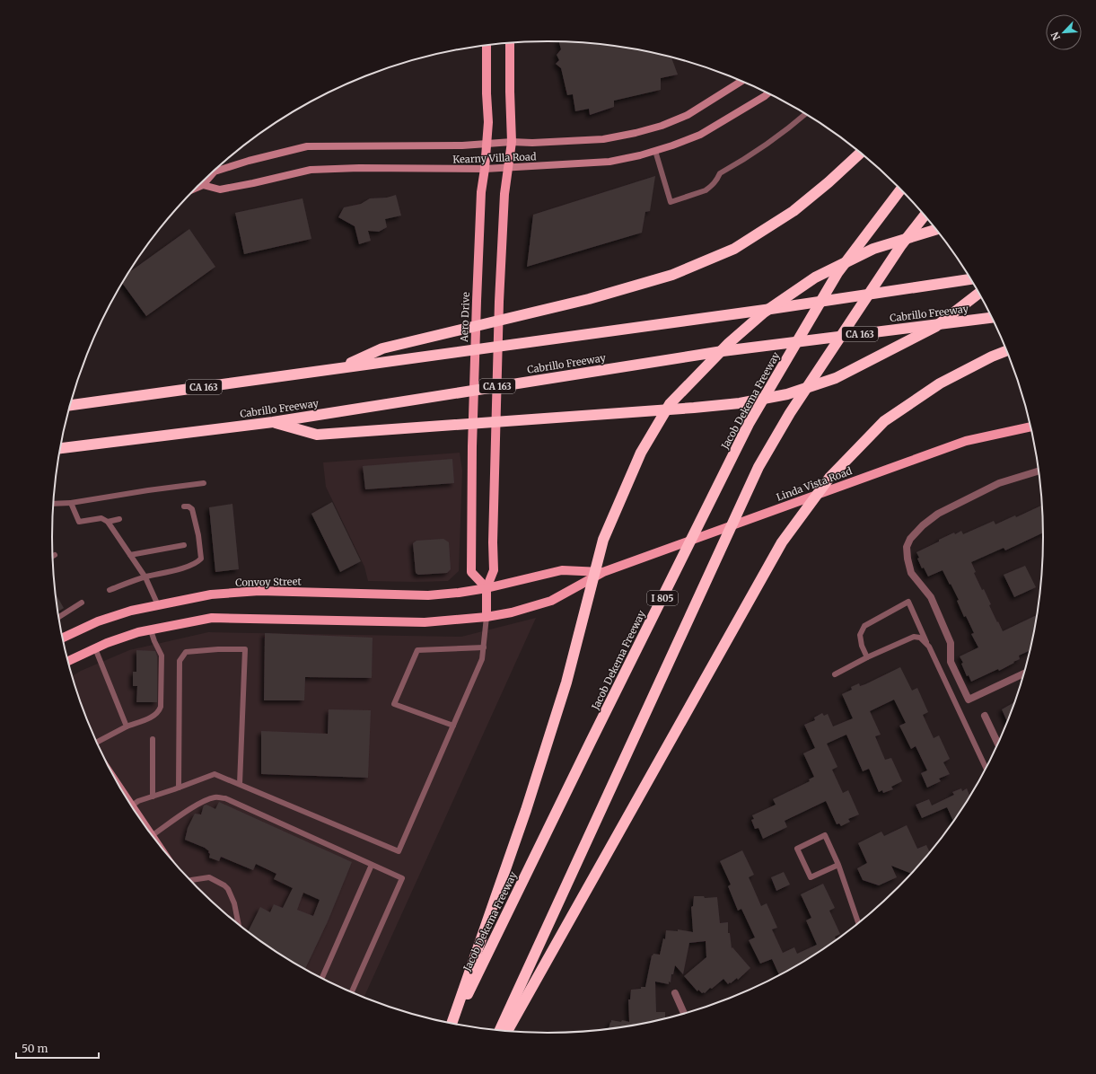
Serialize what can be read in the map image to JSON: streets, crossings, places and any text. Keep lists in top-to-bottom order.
{
  "streets": {
    "highway": [
      "Cabrillo Freeway",
      "CA 163",
      "Jacob Dekema Freeway",
      "I 805"
    ],
    "main road": [
      "Kearny Villa Road",
      "Aero Drive",
      "Linda Vista Road",
      "Convoy Street"
    ]
  },
  "crossings": [
    ["Kearny Villa Road", "Aero Drive"],
    ["Aero Drive", "Linda Vista Road"],
    ["Aero Drive", "Convoy Street"],
    ["Linda Vista Road", "Convoy Street"]
  ],
  "scale_bar": "50 m",
  "north": "bottom left"
}
